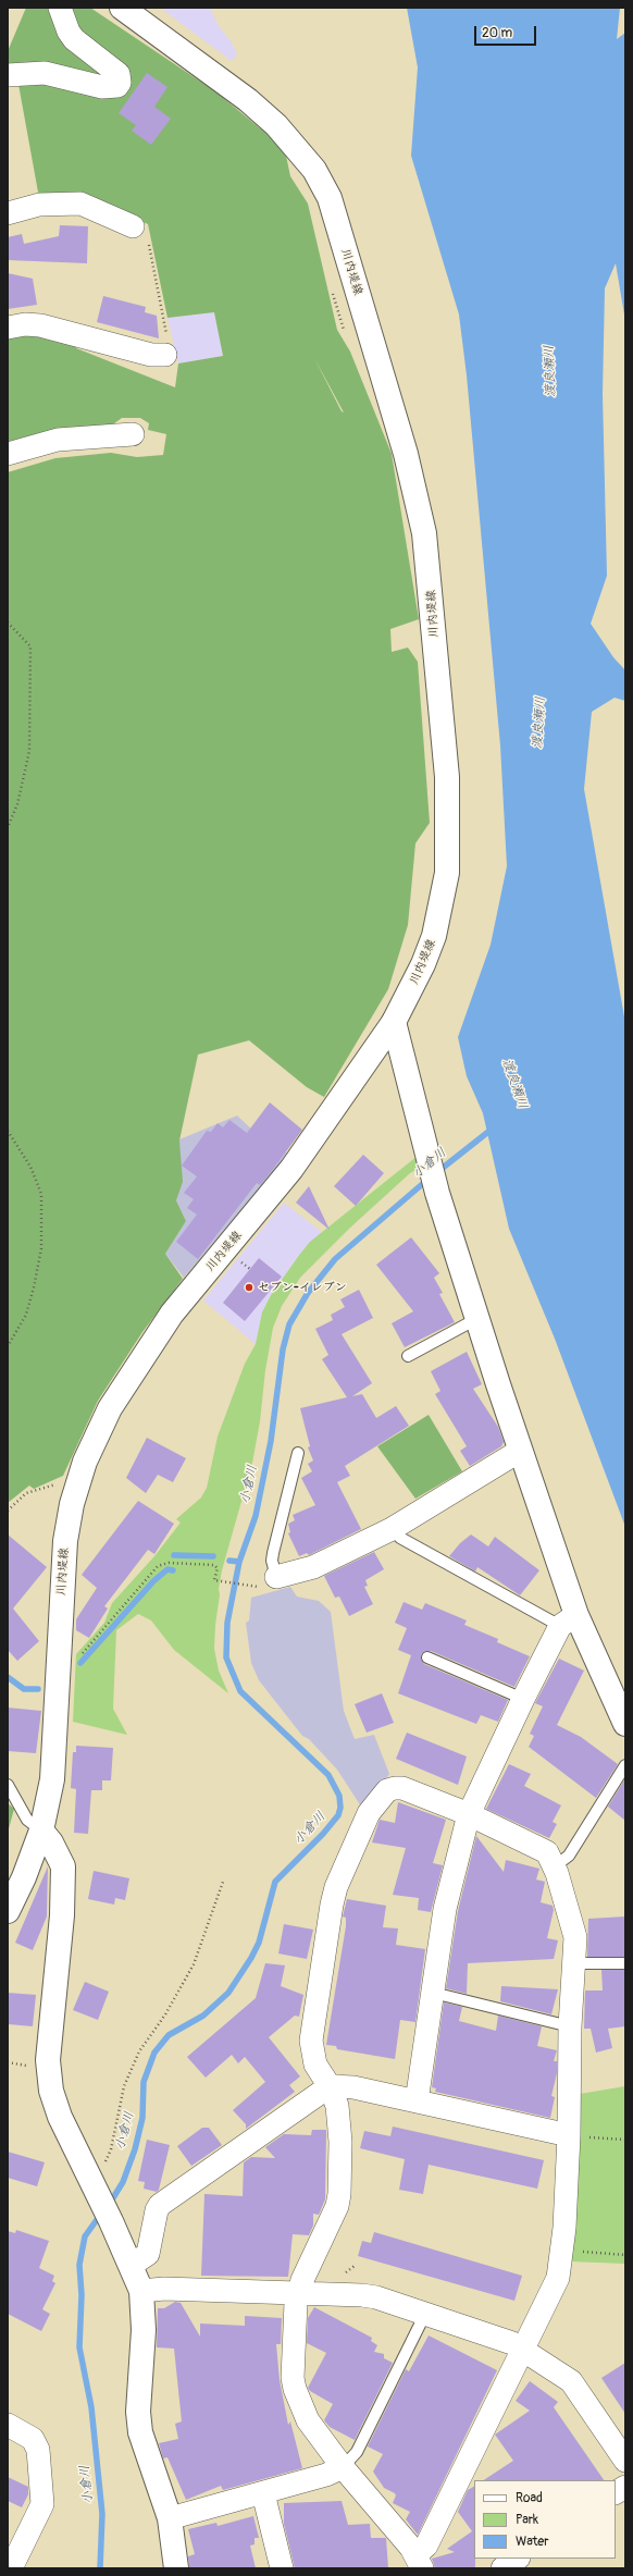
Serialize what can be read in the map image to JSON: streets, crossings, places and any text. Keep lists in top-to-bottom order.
{
  "streets": {
    "main road": ["川内堤線"]
  },
  "water": ["渡良瀬川", "小倉川"],
  "places": ["セブン-イレブン"],
  "legend": ["Road", "Park", "Water"],
  "scale_bar": "20 m"
}
